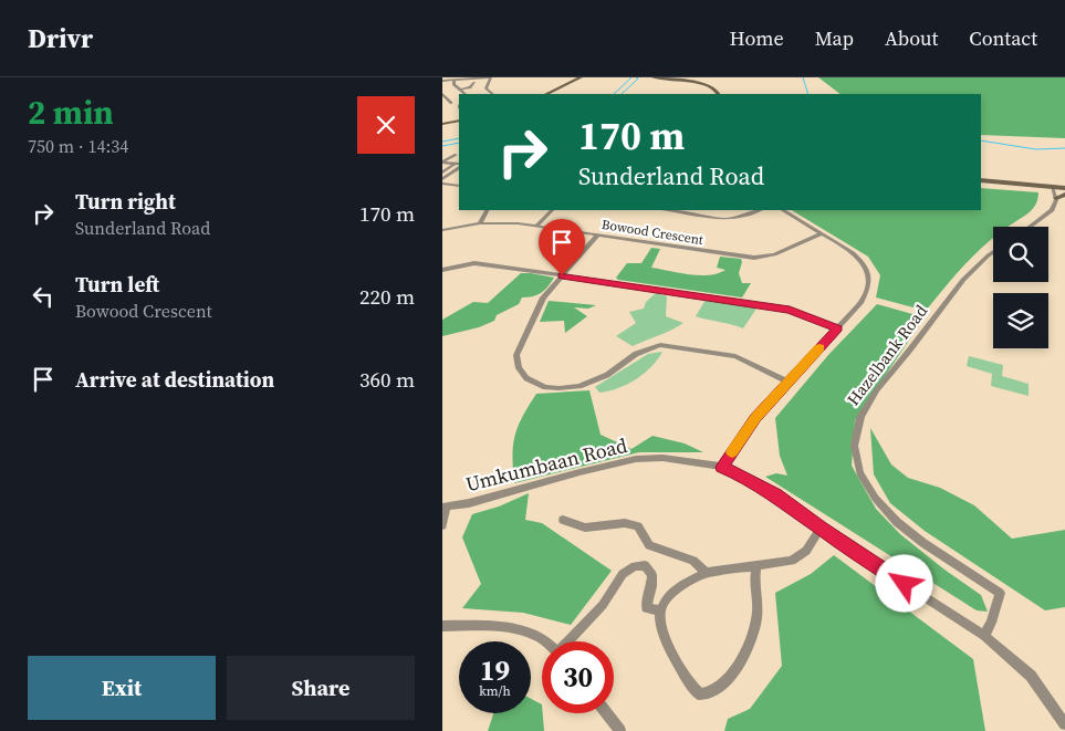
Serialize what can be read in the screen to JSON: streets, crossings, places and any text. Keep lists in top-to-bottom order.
{
  "streets": {
    "street": ["Bowood Crescent", "Hazelbank Road", "Umkumbaan Road"]
  },
  "crossings": [
    ["Hazelbank Road", "Umkumbaan Road"]
  ],
  "page": {
    "header": "Drivr",
    "nav": [
      "Home",
      "Map",
      "About",
      "Contact"
    ],
    "heading": ["2 min", "750 m · 14:34"],
    "turn": ["170 m", "Sunderland Road"],
    "list": [
      {
        "name": "Turn right",
        "note": "Sunderland Road",
        "value": "170 m"
      },
      {
        "name": "Turn left",
        "note": "Bowood Crescent",
        "value": "220 m"
      },
      {
        "name": "Arrive at destination",
        "value": "360 m"
      }
    ],
    "speed": "19 km/h",
    "limit": "30",
    "buttons": ["Exit", "Share"]
  }
}
